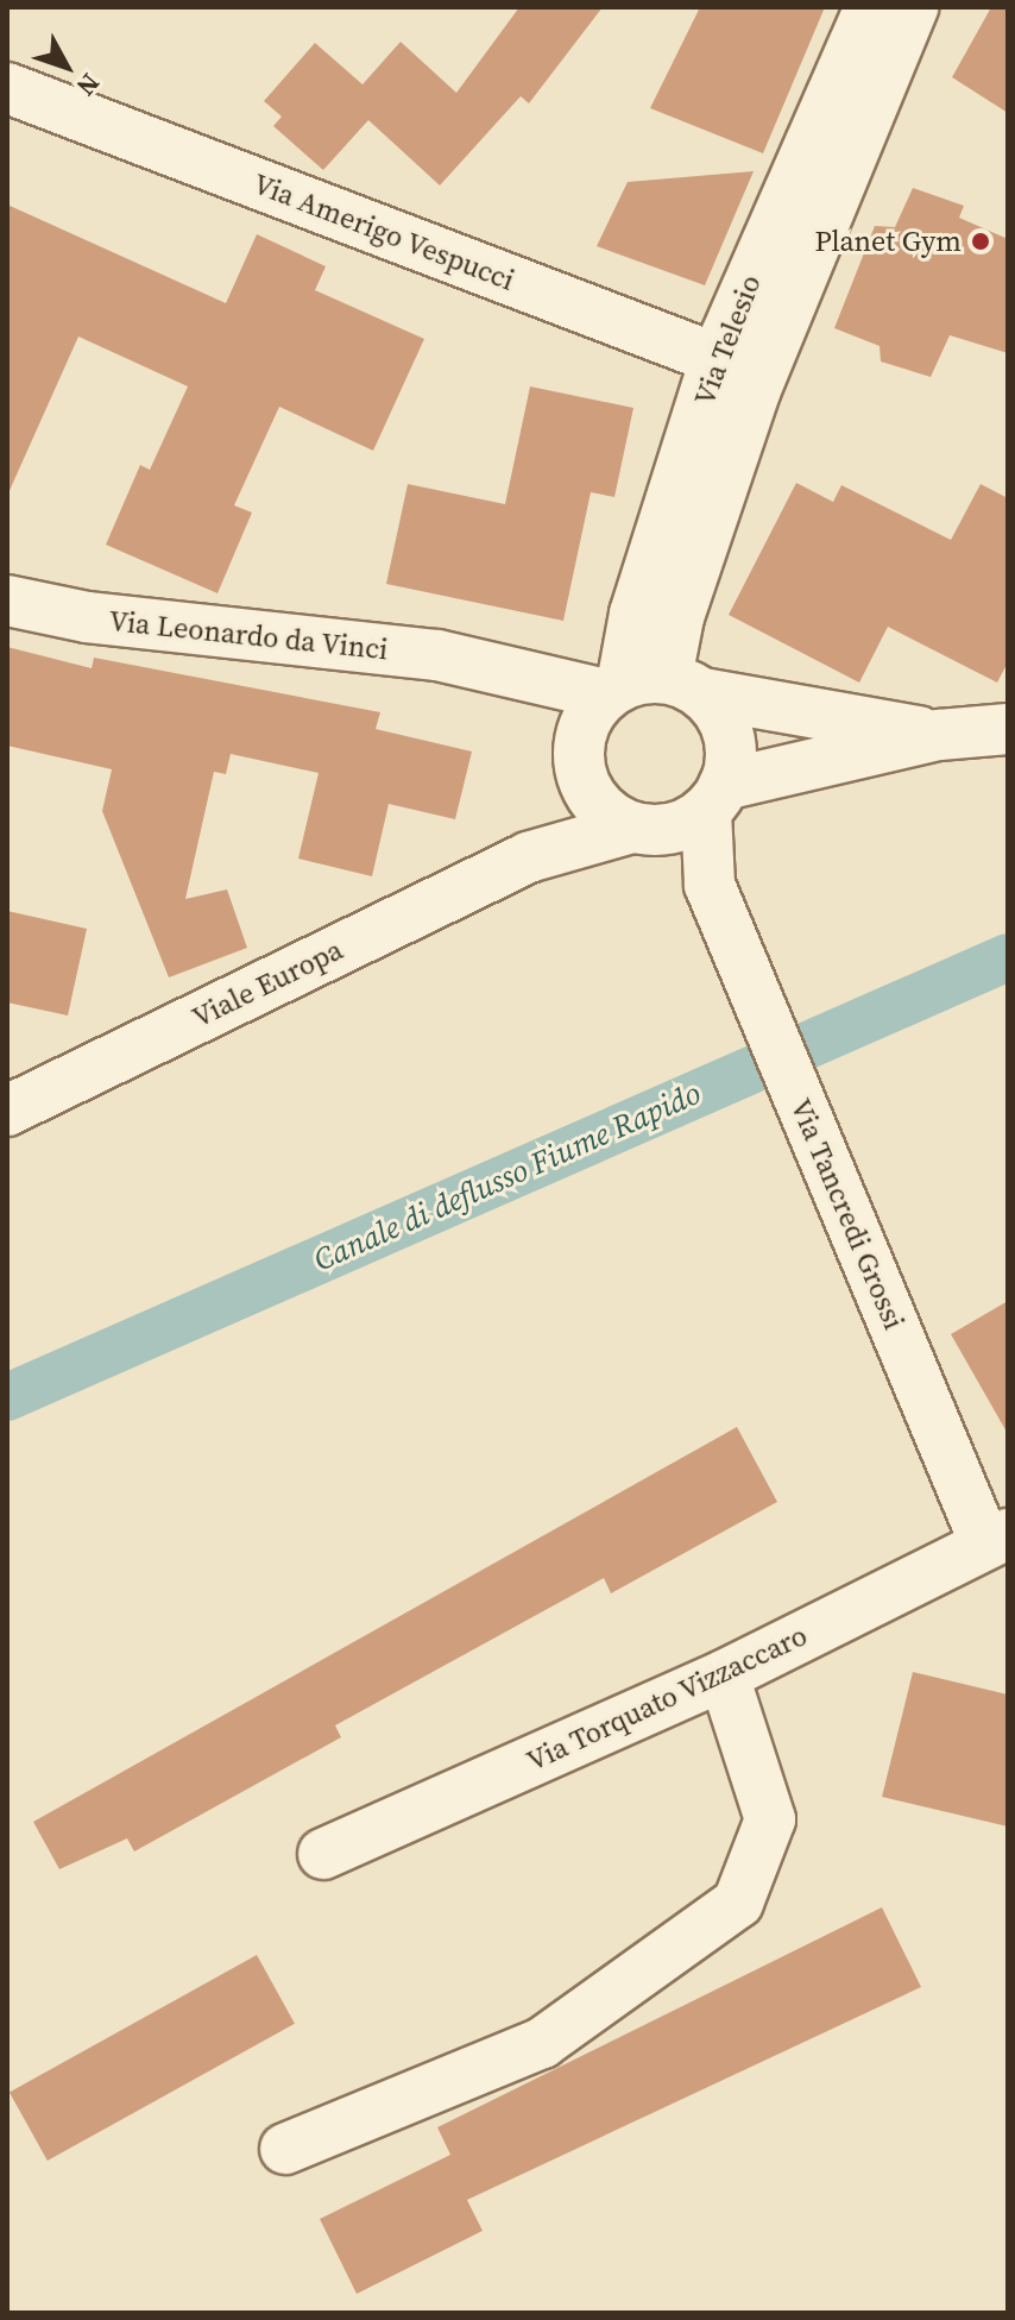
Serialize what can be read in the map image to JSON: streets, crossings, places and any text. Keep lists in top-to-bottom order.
{
  "streets": {
    "street": [
      "Via Amerigo Vespucci",
      "Via Telesio",
      "Via Leonardo da Vinci",
      "Viale Europa",
      "Via Tancredi Grossi",
      "Via Torquato Vizzaccaro"
    ]
  },
  "crossings": [
    ["Via Amerigo Vespucci", "Via Telesio"],
    ["Via Telesio", "Via Leonardo da Vinci"],
    ["Via Telesio", "Viale Europa"],
    ["Via Telesio", "Via Tancredi Grossi"],
    ["Via Leonardo da Vinci", "Viale Europa"],
    ["Via Leonardo da Vinci", "Via Tancredi Grossi"],
    ["Viale Europa", "Via Tancredi Grossi"],
    ["Via Tancredi Grossi", "Via Torquato Vizzaccaro"]
  ],
  "water": ["Canale di deflusso Fiume Rapido"],
  "places": ["Planet Gym"],
  "north": "bottom right"
}
